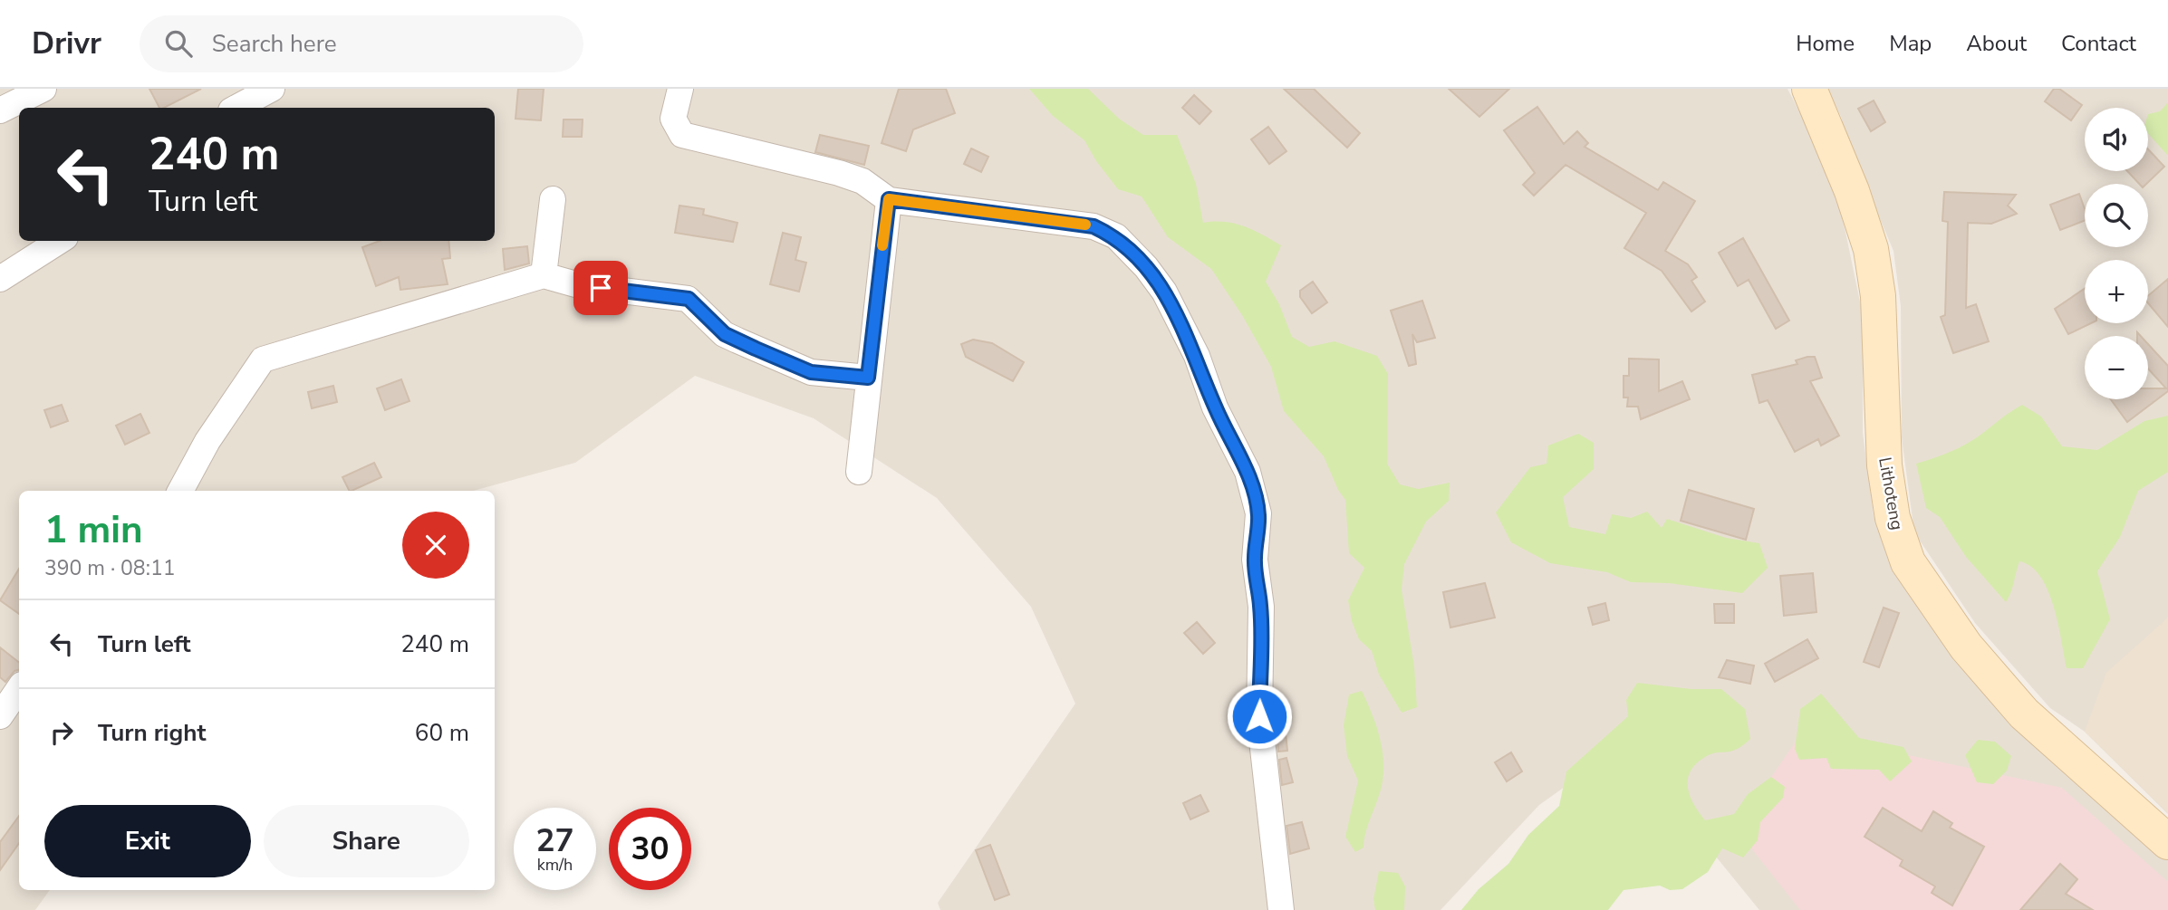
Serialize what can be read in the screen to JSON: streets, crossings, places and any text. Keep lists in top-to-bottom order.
{
  "streets": {
    "main road": ["Lithoteng"]
  },
  "page": {
    "header": "Drivr",
    "search": "Search here",
    "nav": [
      "Home",
      "Map",
      "About",
      "Contact"
    ],
    "map_buttons": ["+", "−"],
    "turn": ["240 m", "Turn left"],
    "heading": ["1 min", "390 m · 08:11"],
    "list": [
      {
        "name": "Turn left",
        "value": "240 m"
      },
      {
        "name": "Turn right",
        "value": "60 m"
      }
    ],
    "buttons": ["Exit", "Share"],
    "speed": "27 km/h",
    "limit": "30"
  }
}
